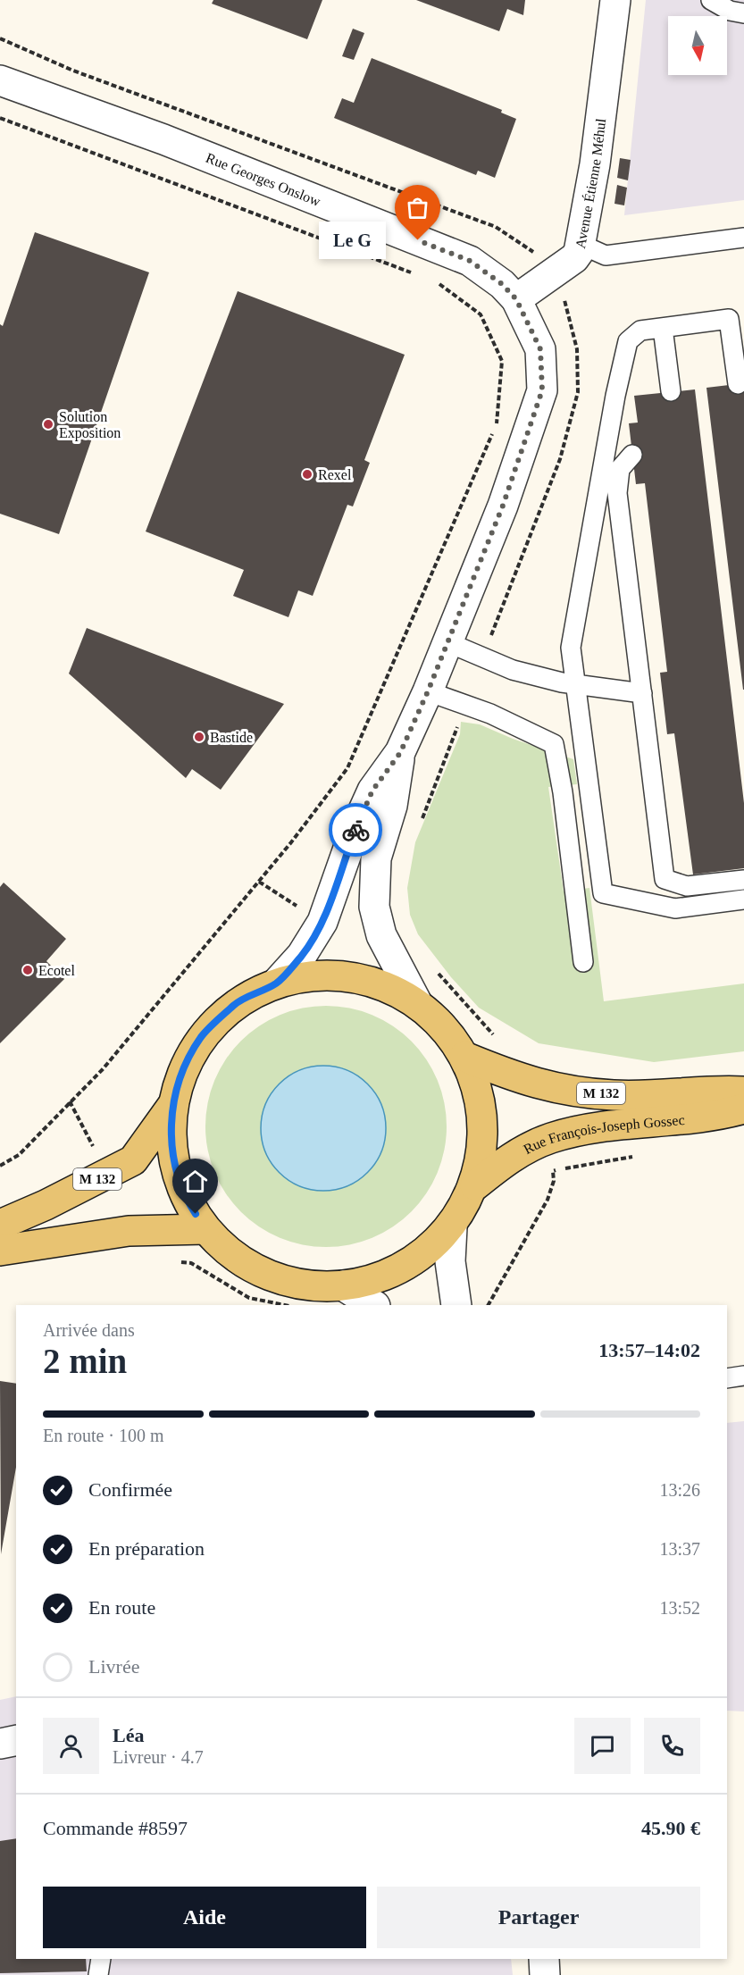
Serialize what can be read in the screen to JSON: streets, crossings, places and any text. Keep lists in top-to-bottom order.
{
  "streets": {
    "main road": ["M 132", "Rue François-Joseph Gossec"],
    "street": ["Rue Georges Onslow", "Avenue Étienne Méhul"]
  },
  "crossings": [
    ["Rue Georges Onslow", "Avenue Étienne Méhul"]
  ],
  "places": [
    "Le G",
    "Solution Exposition",
    "Rexel",
    "Bastide",
    "Ecotel"
  ],
  "north": "bottom",
  "page": {
    "bubble": "Le G",
    "heading": ["2 min", "Arrivée dans", "13:57–14:02"],
    "panel": [
      "Léa",
      "Livreur · 4.7",
      "Commande #8597",
      "45.90 €"
    ],
    "bar": "En route · 100 m",
    "list": [
      ["Confirmée", "13:26"],
      ["En préparation", "13:37"],
      ["En route", "13:52"],
      "Livrée"
    ],
    "buttons": ["Aide", "Partager"]
  }
}
